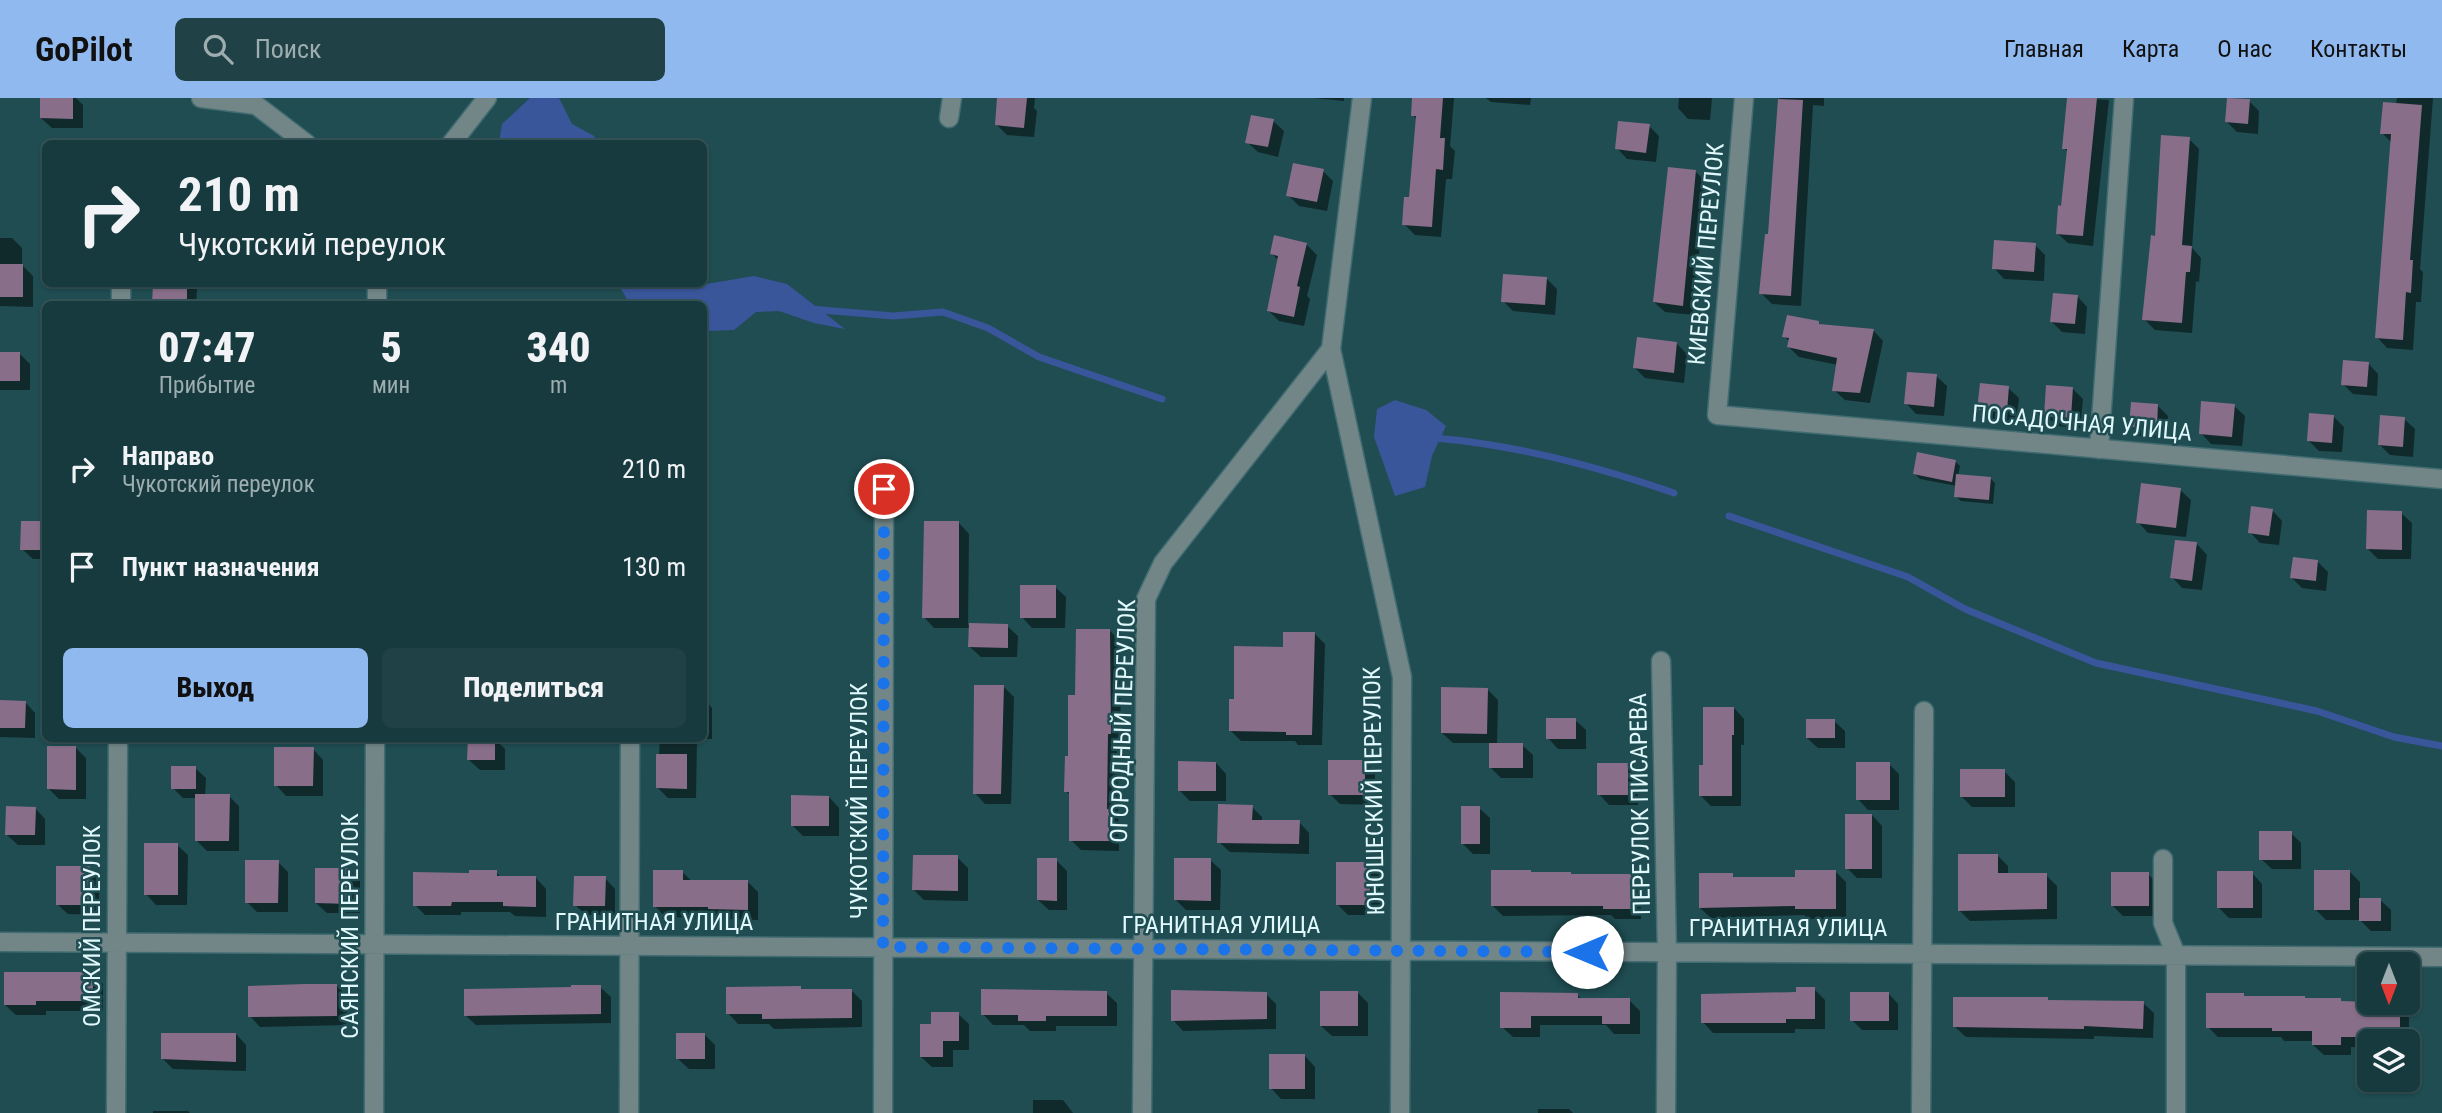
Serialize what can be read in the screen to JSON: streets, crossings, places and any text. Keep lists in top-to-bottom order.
{
  "streets": {
    "street": [
      "КИЕВСКИЙ ПЕРЕУЛОК",
      "ПОСАДОЧНАЯ УЛИЦА",
      "ОГОРОДНЫЙ ПЕРЕУЛОК",
      "ЮНОШЕСКИЙ ПЕРЕУЛОК",
      "ЧУКОТСКИЙ ПЕРЕУЛОК",
      "ПЕРЕУЛОК ПИСАРЕВА",
      "ГРАНИТНАЯ УЛИЦА",
      "ОМСКИЙ ПЕРЕУЛОК",
      "САЯНСКИЙ ПЕРЕУЛОК"
    ]
  },
  "crossings": [
    ["КИЕВСКИЙ ПЕРЕУЛОК", "ПОСАДОЧНАЯ УЛИЦА"],
    ["ОГОРОДНЫЙ ПЕРЕУЛОК", "ЮНОШЕСКИЙ ПЕРЕУЛОК"],
    ["ОГОРОДНЫЙ ПЕРЕУЛОК", "ГРАНИТНАЯ УЛИЦА"],
    ["ЮНОШЕСКИЙ ПЕРЕУЛОК", "ГРАНИТНАЯ УЛИЦА"],
    ["ЧУКОТСКИЙ ПЕРЕУЛОК", "ГРАНИТНАЯ УЛИЦА"],
    ["ПЕРЕУЛОК ПИСАРЕВА", "ГРАНИТНАЯ УЛИЦА"],
    ["ГРАНИТНАЯ УЛИЦА", "ОМСКИЙ ПЕРЕУЛОК"],
    ["ГРАНИТНАЯ УЛИЦА", "САЯНСКИЙ ПЕРЕУЛОК"]
  ],
  "north": "bottom",
  "page": {
    "header": "GoPilot",
    "search": "Поиск",
    "nav": [
      "Главная",
      "Карта",
      "О нас",
      "Контакты"
    ],
    "turn": ["210 m", "Чукотский переулок"],
    "eta": [
      "07:47",
      "Прибытие",
      "5",
      "мин",
      "340",
      "m"
    ],
    "list": [
      {
        "name": "Направо",
        "note": "Чукотский переулок",
        "value": "210 m"
      },
      {
        "name": "Пункт назначения",
        "value": "130 m"
      }
    ],
    "buttons": ["Выход", "Поделиться"]
  }
}
